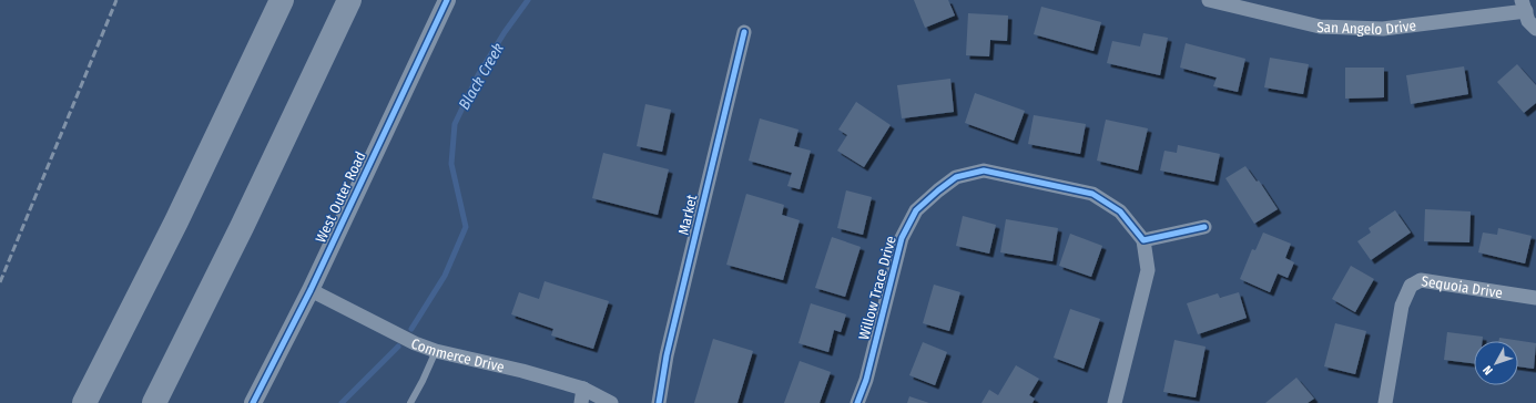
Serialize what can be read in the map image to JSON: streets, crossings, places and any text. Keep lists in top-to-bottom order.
{
  "streets": {
    "street": [
      "San Angelo Drive",
      "West Outer Road",
      "Market",
      "Willow Trace Drive",
      "Sequoia Drive",
      "Commerce Drive"
    ]
  },
  "crossings": [
    ["West Outer Road", "Commerce Drive"]
  ],
  "water": ["Black Creek"],
  "north": "bottom left"
}
